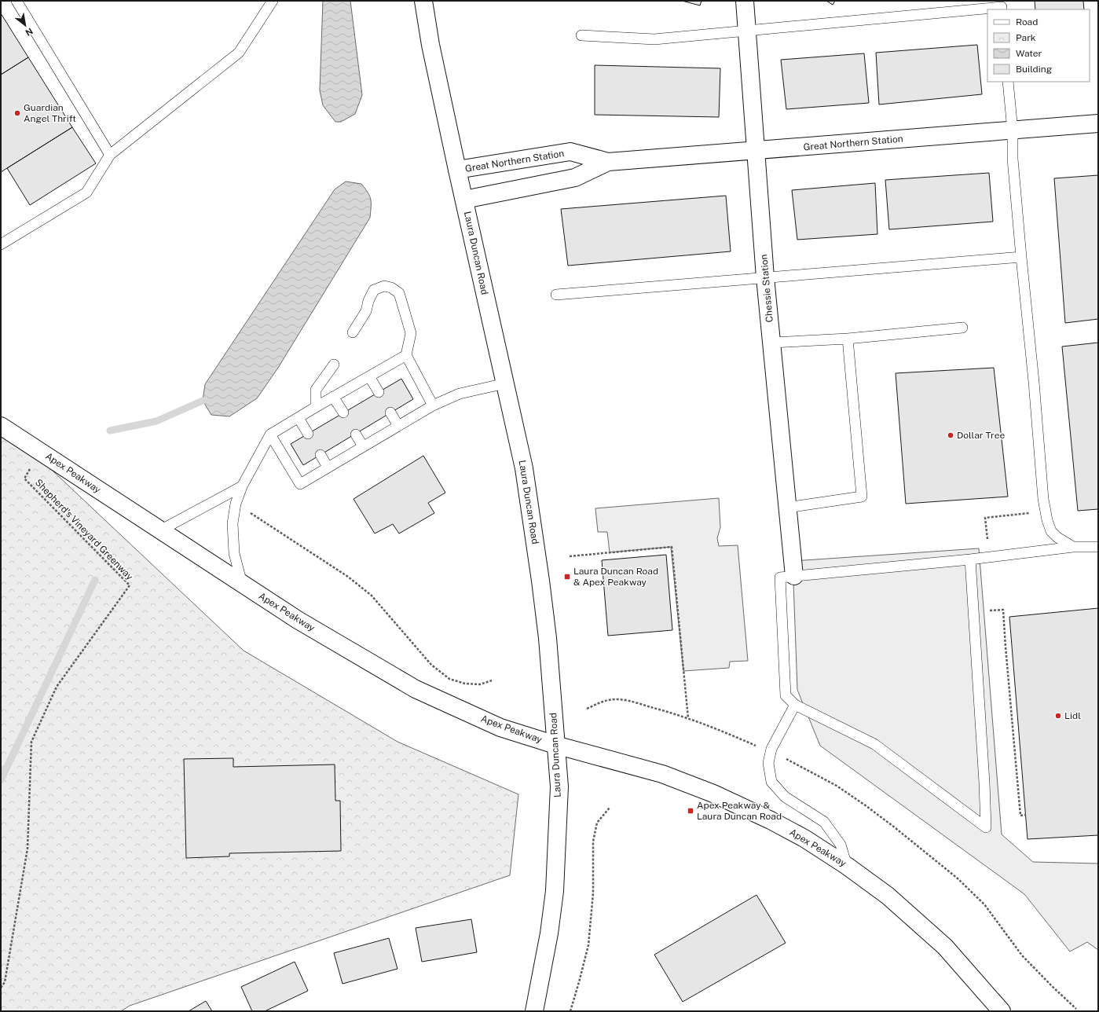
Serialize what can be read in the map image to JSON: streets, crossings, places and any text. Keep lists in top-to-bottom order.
{
  "streets": {
    "street": [
      "Great Northern Station",
      "Laura Duncan Road",
      "Chessie Station",
      "Apex Peakway"
    ],
    "path": ["Shepherd's Vineyard Greenway"]
  },
  "crossings": [
    ["Great Northern Station", "Laura Duncan Road"],
    ["Great Northern Station", "Chessie Station"],
    ["Laura Duncan Road", "Apex Peakway"],
    ["Apex Peakway", "Shepherd's Vineyard Greenway"]
  ],
  "places": {
    "other": ["Guardian Angel Thrift", "Dollar Tree", "Lidl"],
    "transit": ["Laura Duncan Road & Apex Peakway", "Apex Peakway & Laura Duncan Road"]
  },
  "legend": [
    "Road",
    "Park",
    "Water",
    "Building"
  ],
  "north": "bottom right"
}
